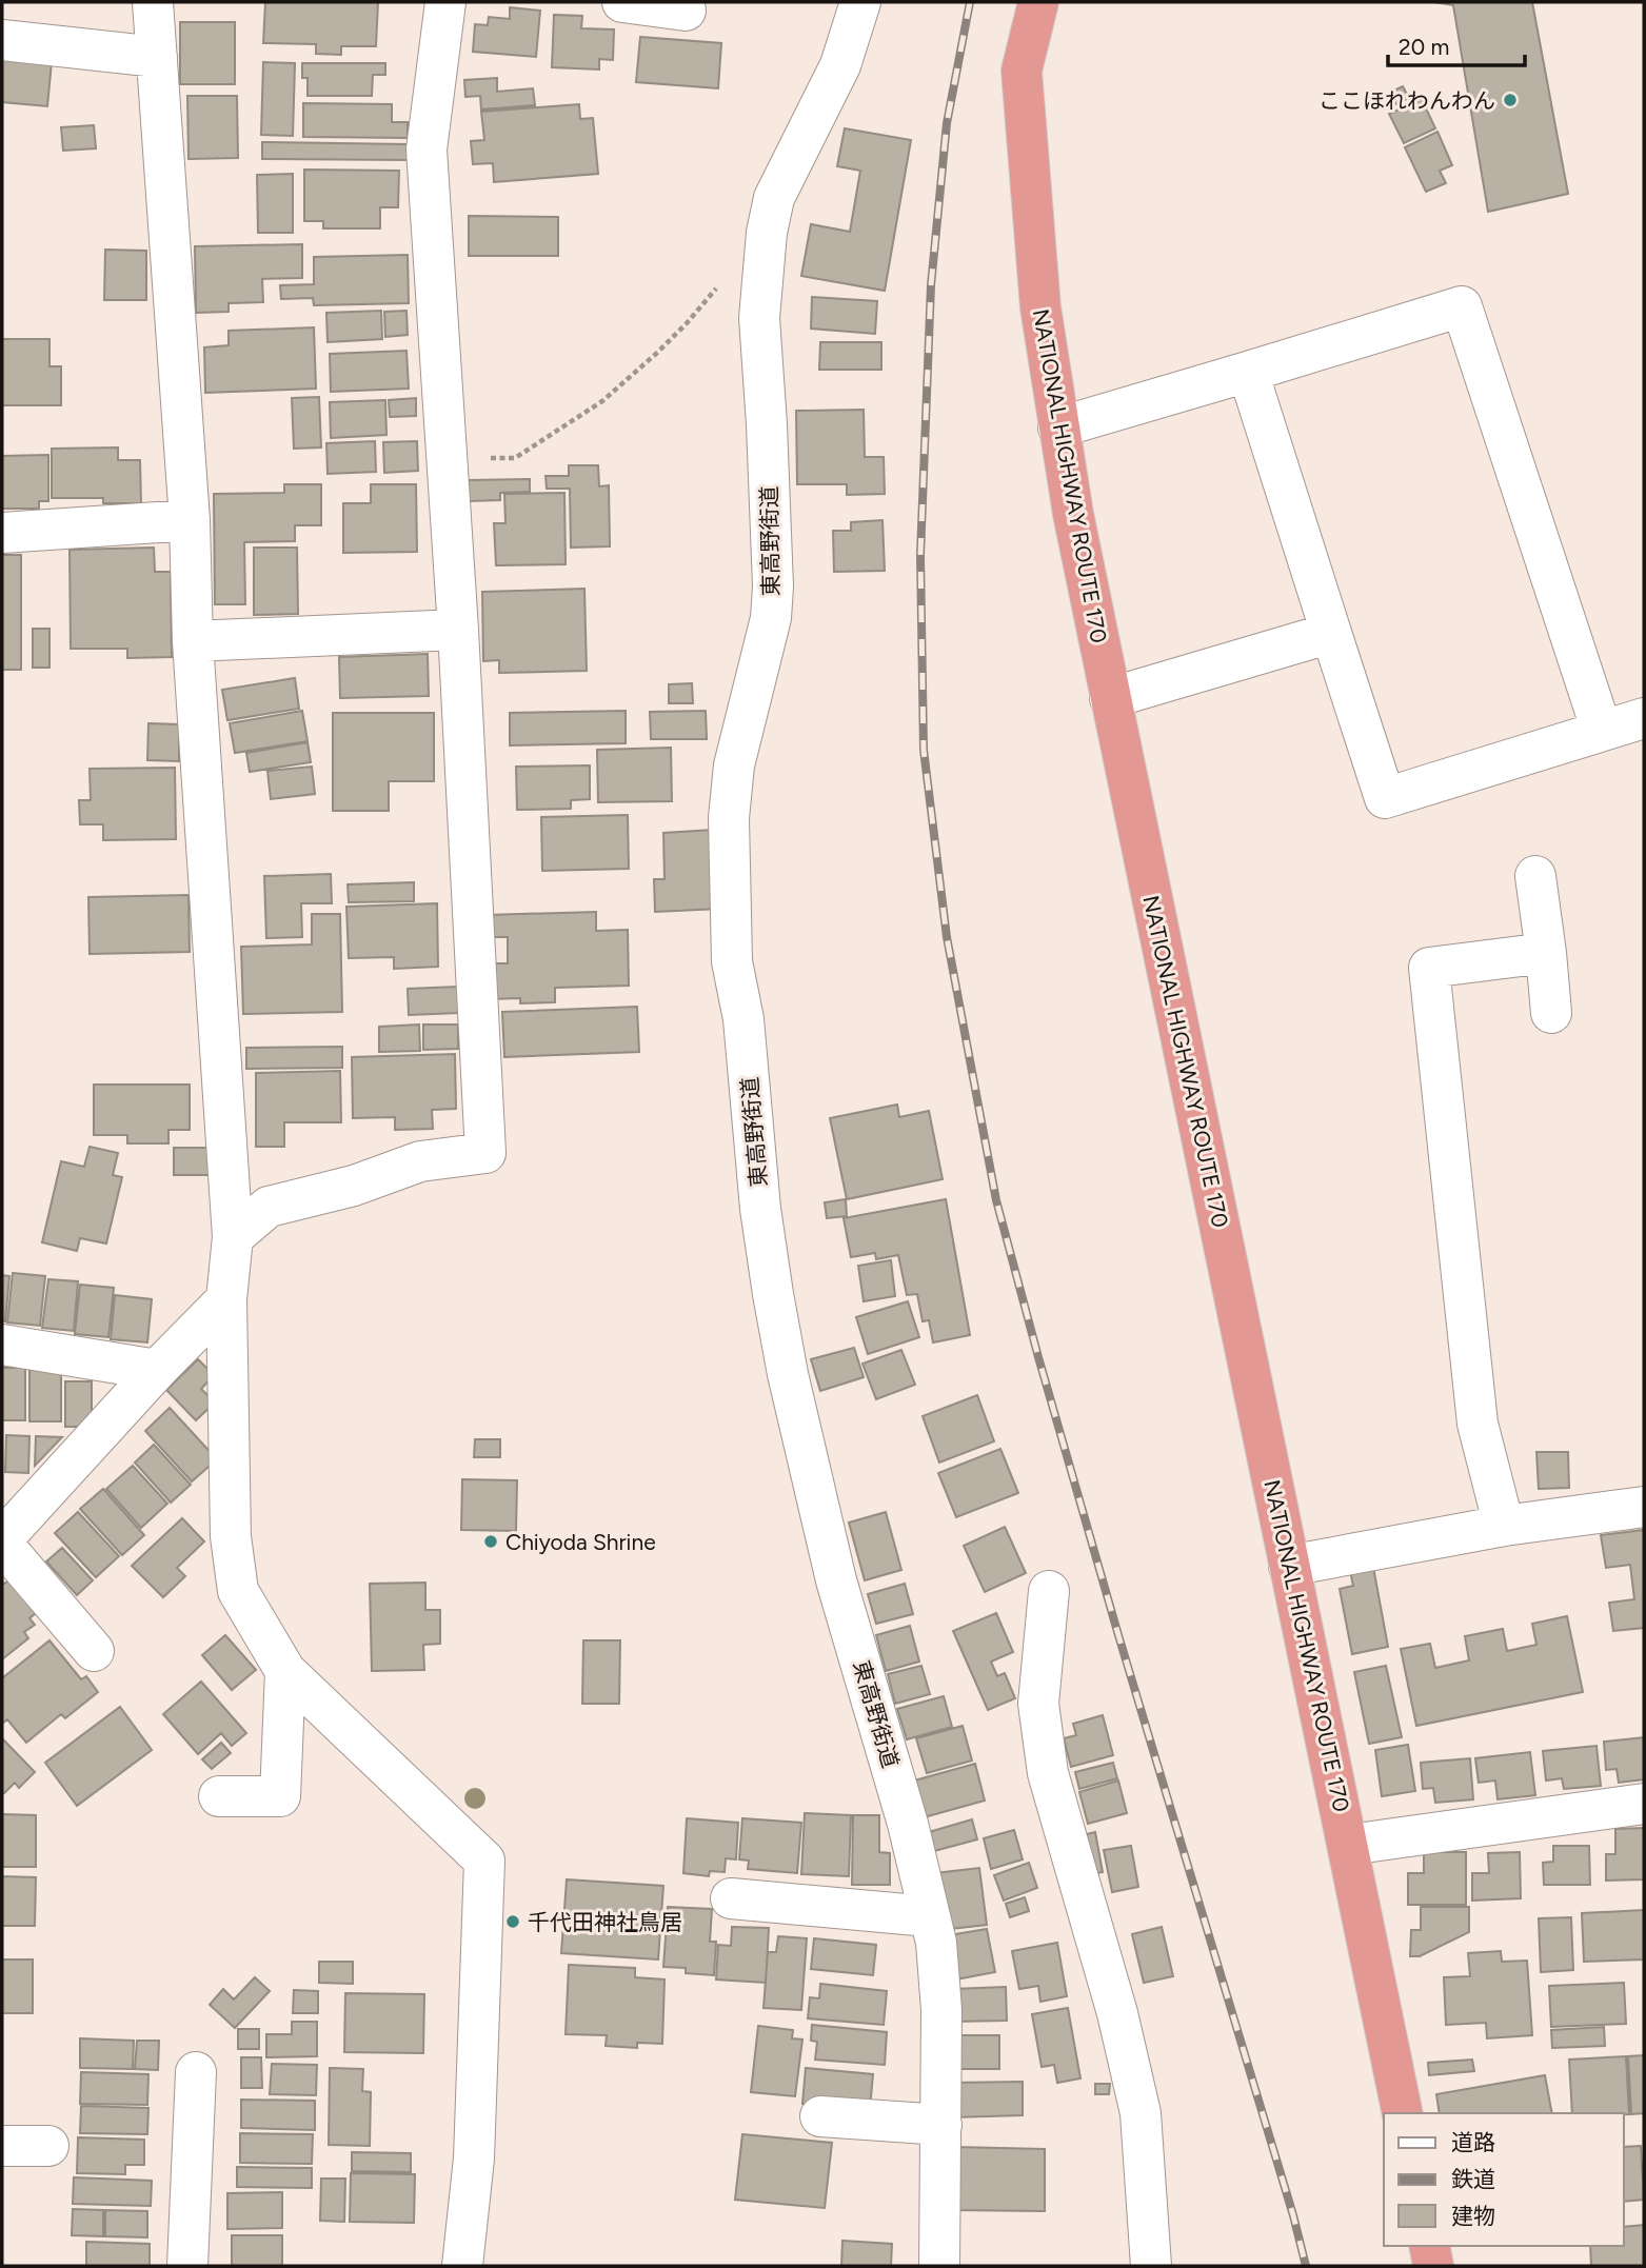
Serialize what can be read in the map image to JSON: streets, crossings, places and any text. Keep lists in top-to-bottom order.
{
  "streets": {
    "highway": ["NATIONAL HIGHWAY ROUTE 170"],
    "street": ["東高野街道"]
  },
  "places": ["ここほれわんわん", "Chiyoda Shrine", "千代田神社鳥居"],
  "legend": ["道路", "鉄道", "建物"],
  "scale_bar": "20 m"
}
